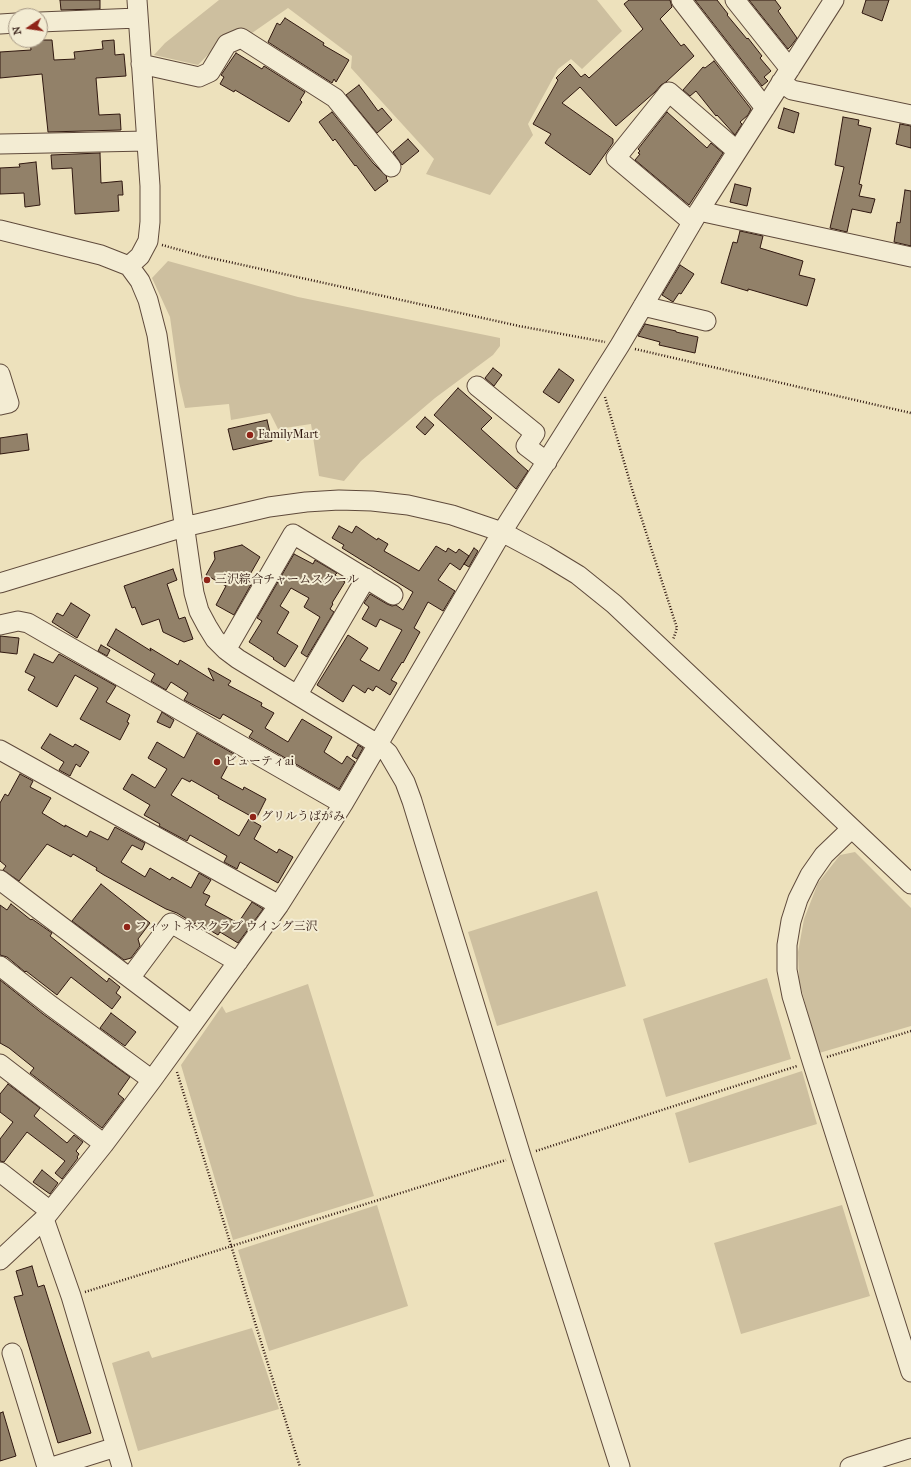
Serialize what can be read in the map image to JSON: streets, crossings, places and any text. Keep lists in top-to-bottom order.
{
  "places": [
    "FamilyMart",
    "三沢綜合チャームスクール",
    "ビューティai",
    "グリルうばがみ",
    "フィットネスクラブ ウイング三沢"
  ],
  "north": "left"
}
